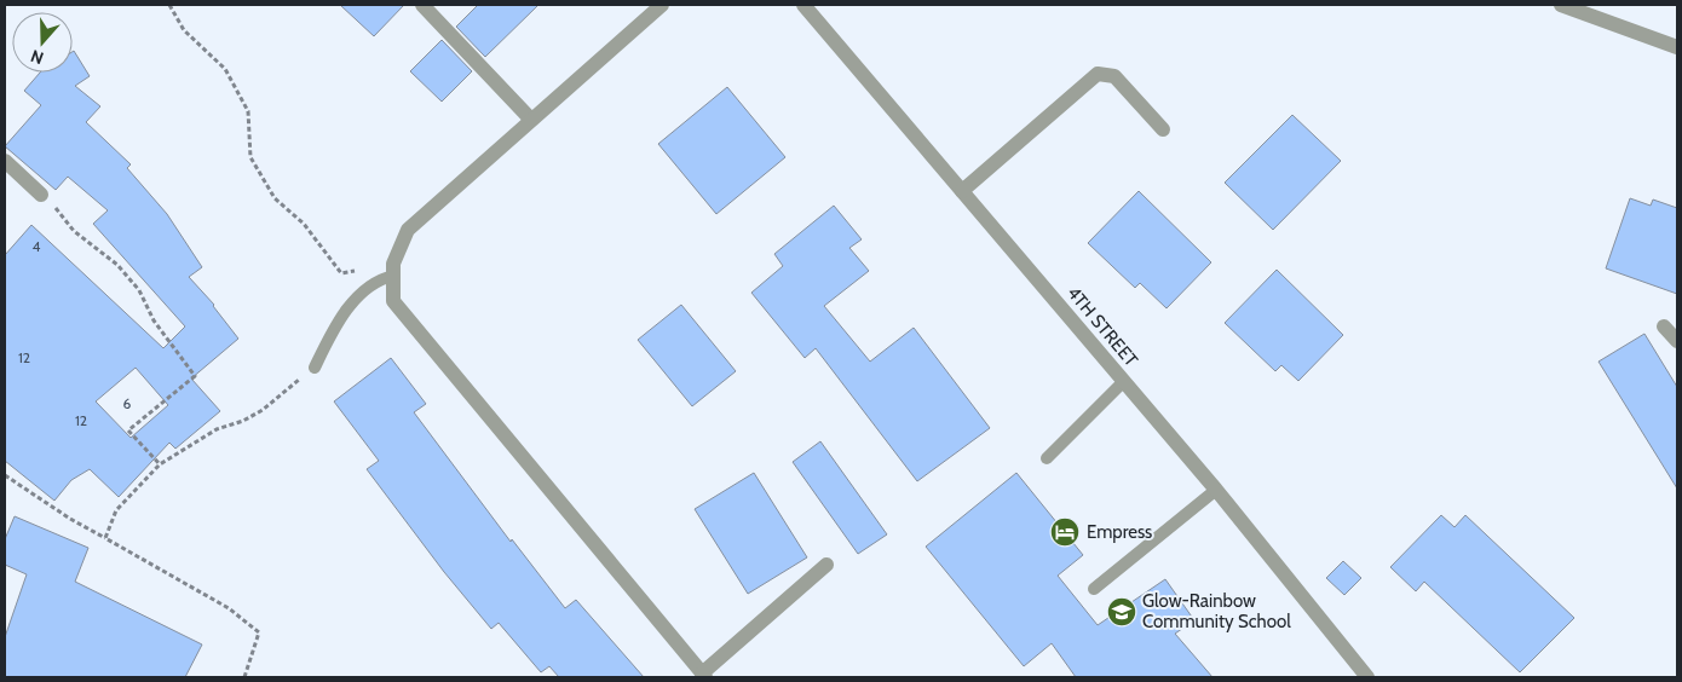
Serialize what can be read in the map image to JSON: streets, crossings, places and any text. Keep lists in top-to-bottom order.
{
  "streets": {
    "street": ["4TH STREET"]
  },
  "places": {
    "hotel": ["Empress"],
    "school or university": ["Glow-Rainbow Community School"]
  },
  "house_numbers": [
    "4",
    "12",
    "6",
    "12"
  ],
  "north": "bottom"
}
